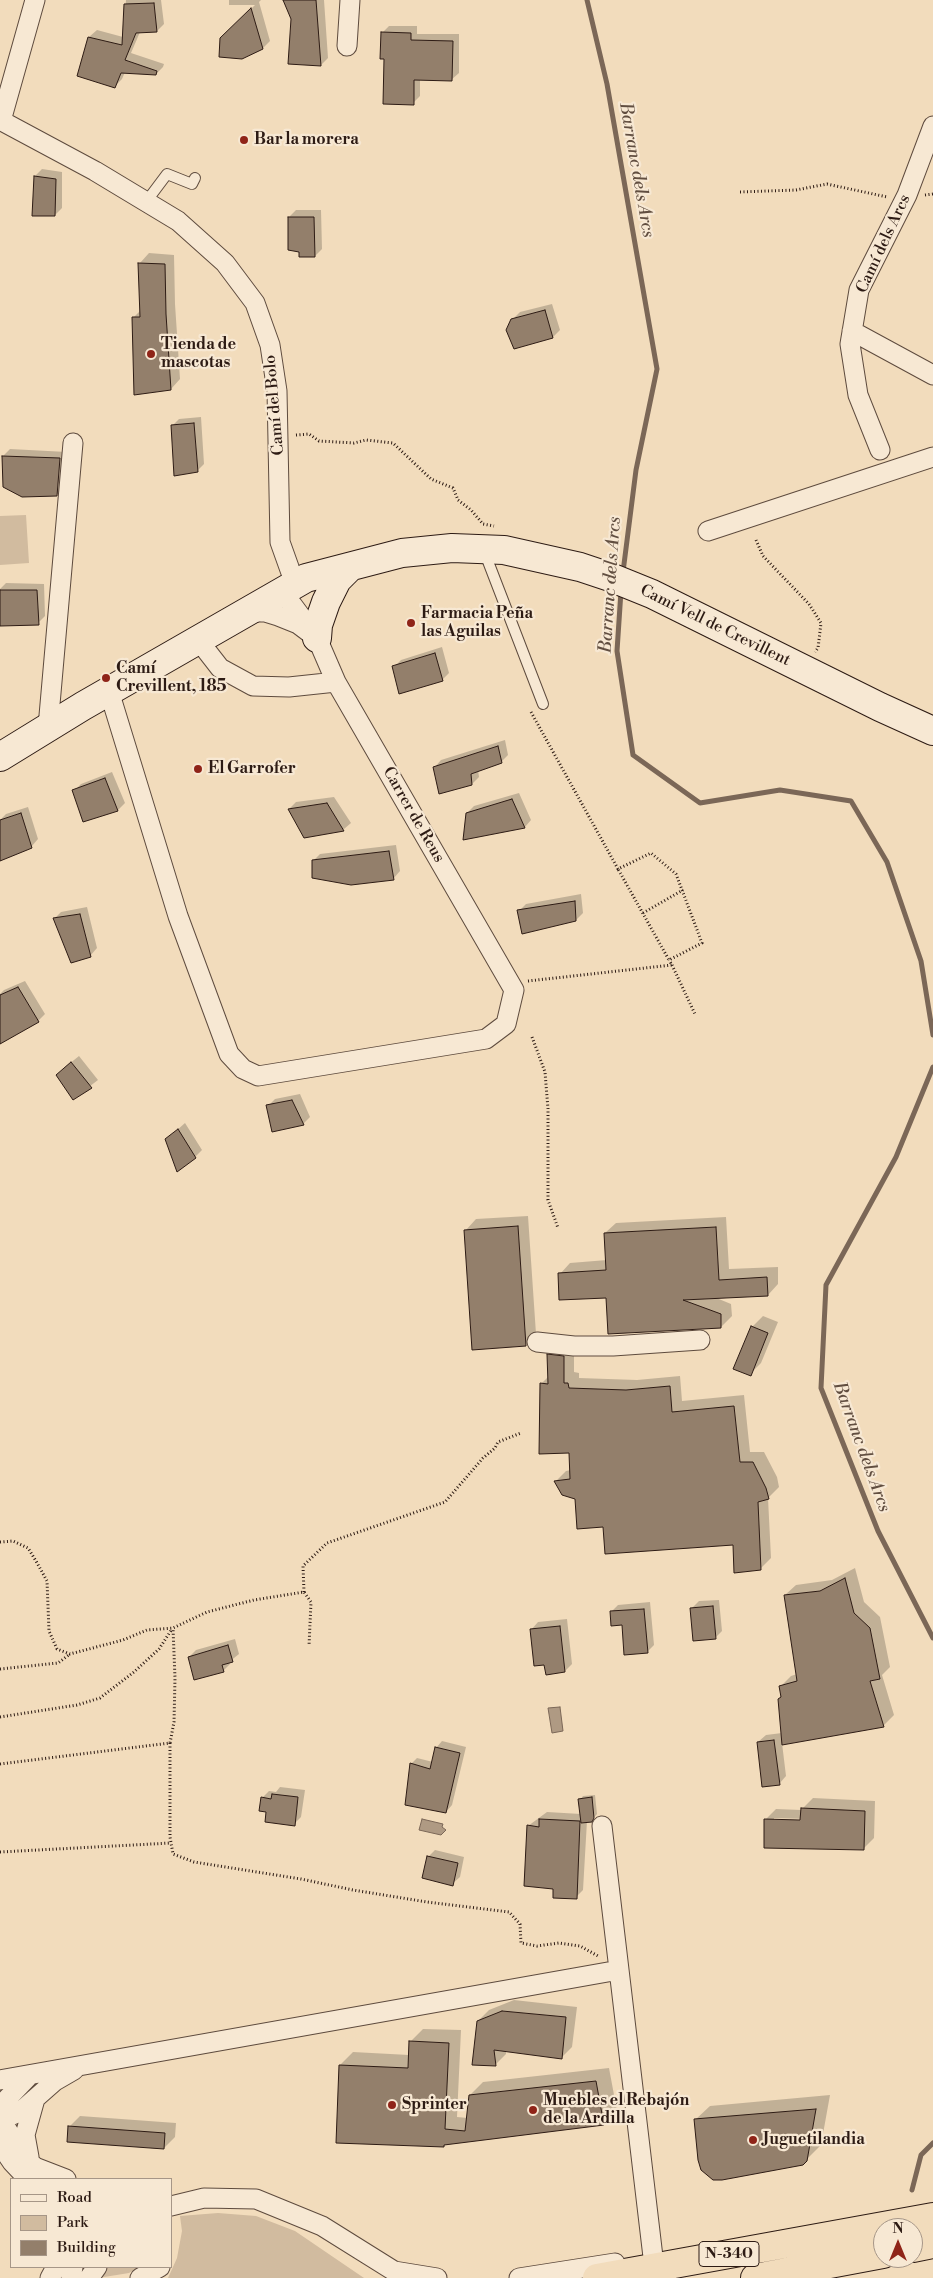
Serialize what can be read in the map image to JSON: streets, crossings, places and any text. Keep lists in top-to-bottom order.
{
  "streets": {
    "highway": ["N-340"],
    "street": [
      "Camí dels Arcs",
      "Camí del Bolo",
      "Camí Vell de Crevillent",
      "Carrer de Reus"
    ]
  },
  "crossings": [
    ["Camí del Bolo", "Camí Vell de Crevillent"]
  ],
  "water": ["Barranc dels Arcs"],
  "places": [
    "Bar la morera",
    "Tienda de mascotas",
    "Farmacia Peña las Aguilas",
    "Camí Crevillent, 185",
    "El Garrofer",
    "Sprinter",
    "Muebles el Rebajón de la Ardilla",
    "Juguetilandia"
  ],
  "legend": ["Road", "Park", "Building"],
  "north": "top"
}
